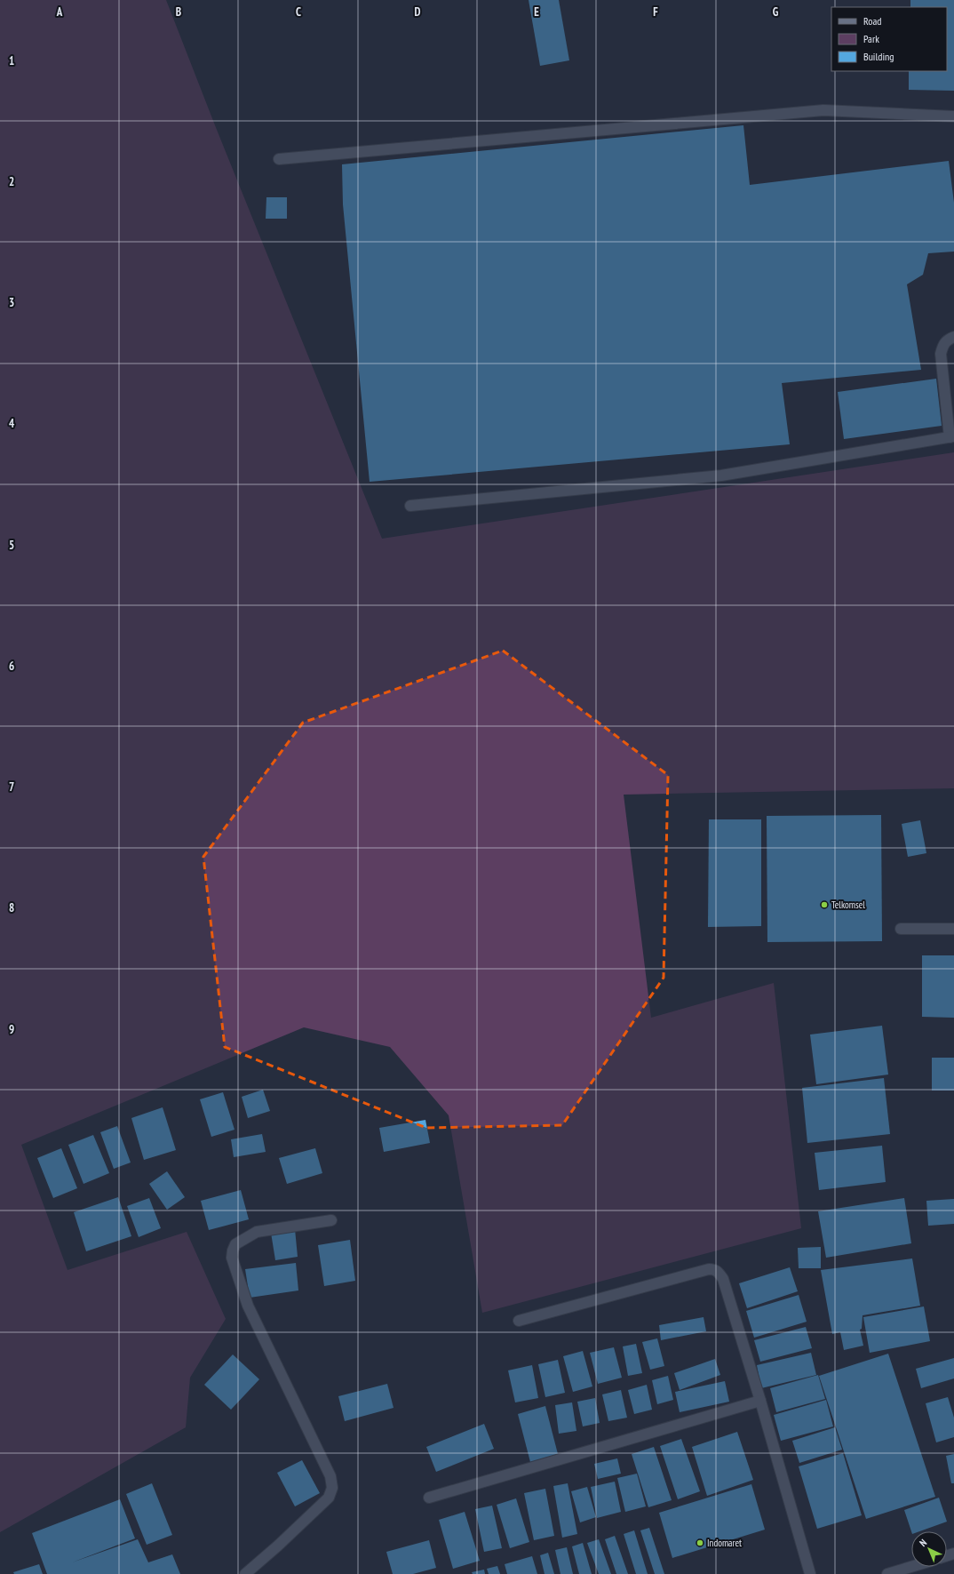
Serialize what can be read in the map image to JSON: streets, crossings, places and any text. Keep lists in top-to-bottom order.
{
  "places": ["Telkomsel", "Indomaret"],
  "legend": ["Road", "Park", "Building"],
  "north": "top left",
  "grid": {
    "columns": [
      "A",
      "B",
      "C",
      "D",
      "E",
      "F",
      "G"
    ],
    "rows": [
      "1",
      "2",
      "3",
      "4",
      "5",
      "6",
      "7",
      "8",
      "9"
    ]
  }
}
